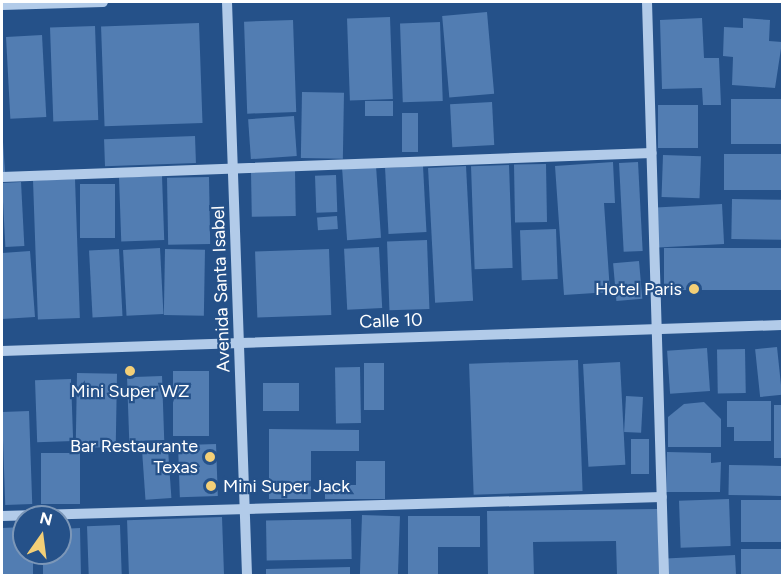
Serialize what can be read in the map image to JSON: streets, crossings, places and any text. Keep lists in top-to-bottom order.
{
  "streets": {
    "street": ["Avenida Santa Isabel", "Calle 10"]
  },
  "crossings": [
    ["Avenida Santa Isabel", "Calle 10"]
  ],
  "places": [
    "Hotel Paris",
    "Mini Super WZ",
    "Bar Restaurante Texas",
    "Mini Super Jack"
  ],
  "north": "top"
}
